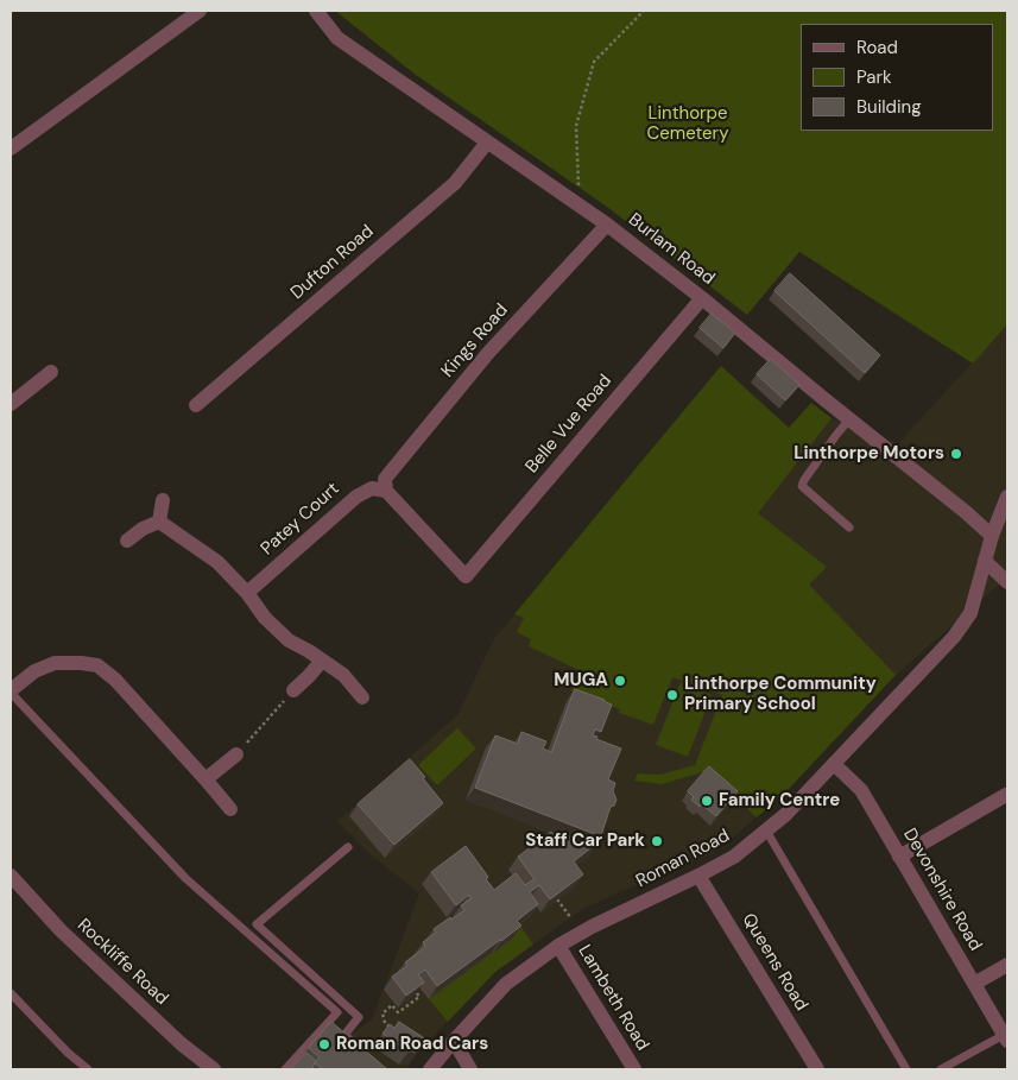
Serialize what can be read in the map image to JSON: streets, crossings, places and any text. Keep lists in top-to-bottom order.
{
  "streets": {
    "street": [
      "Burlam Road",
      "Dufton Road",
      "Kings Road",
      "Belle Vue Road",
      "Patey Court",
      "Roman Road",
      "Devonshire Road",
      "Rockliffe Road",
      "Queens Road",
      "Lambeth Road"
    ]
  },
  "crossings": [
    ["Burlam Road", "Dufton Road"],
    ["Burlam Road", "Kings Road"],
    ["Burlam Road", "Belle Vue Road"],
    ["Burlam Road", "Roman Road"],
    ["Kings Road", "Belle Vue Road"],
    ["Kings Road", "Patey Court"],
    ["Belle Vue Road", "Patey Court"],
    ["Roman Road", "Devonshire Road"],
    ["Roman Road", "Queens Road"],
    ["Roman Road", "Lambeth Road"]
  ],
  "parks": ["Linthorpe Cemetery"],
  "places": [
    "Linthorpe Motors",
    "MUGA",
    "Linthorpe Community Primary School",
    "Family Centre",
    "Staff Car Park",
    "Roman Road Cars"
  ],
  "legend": ["Road", "Park", "Building"]
}
